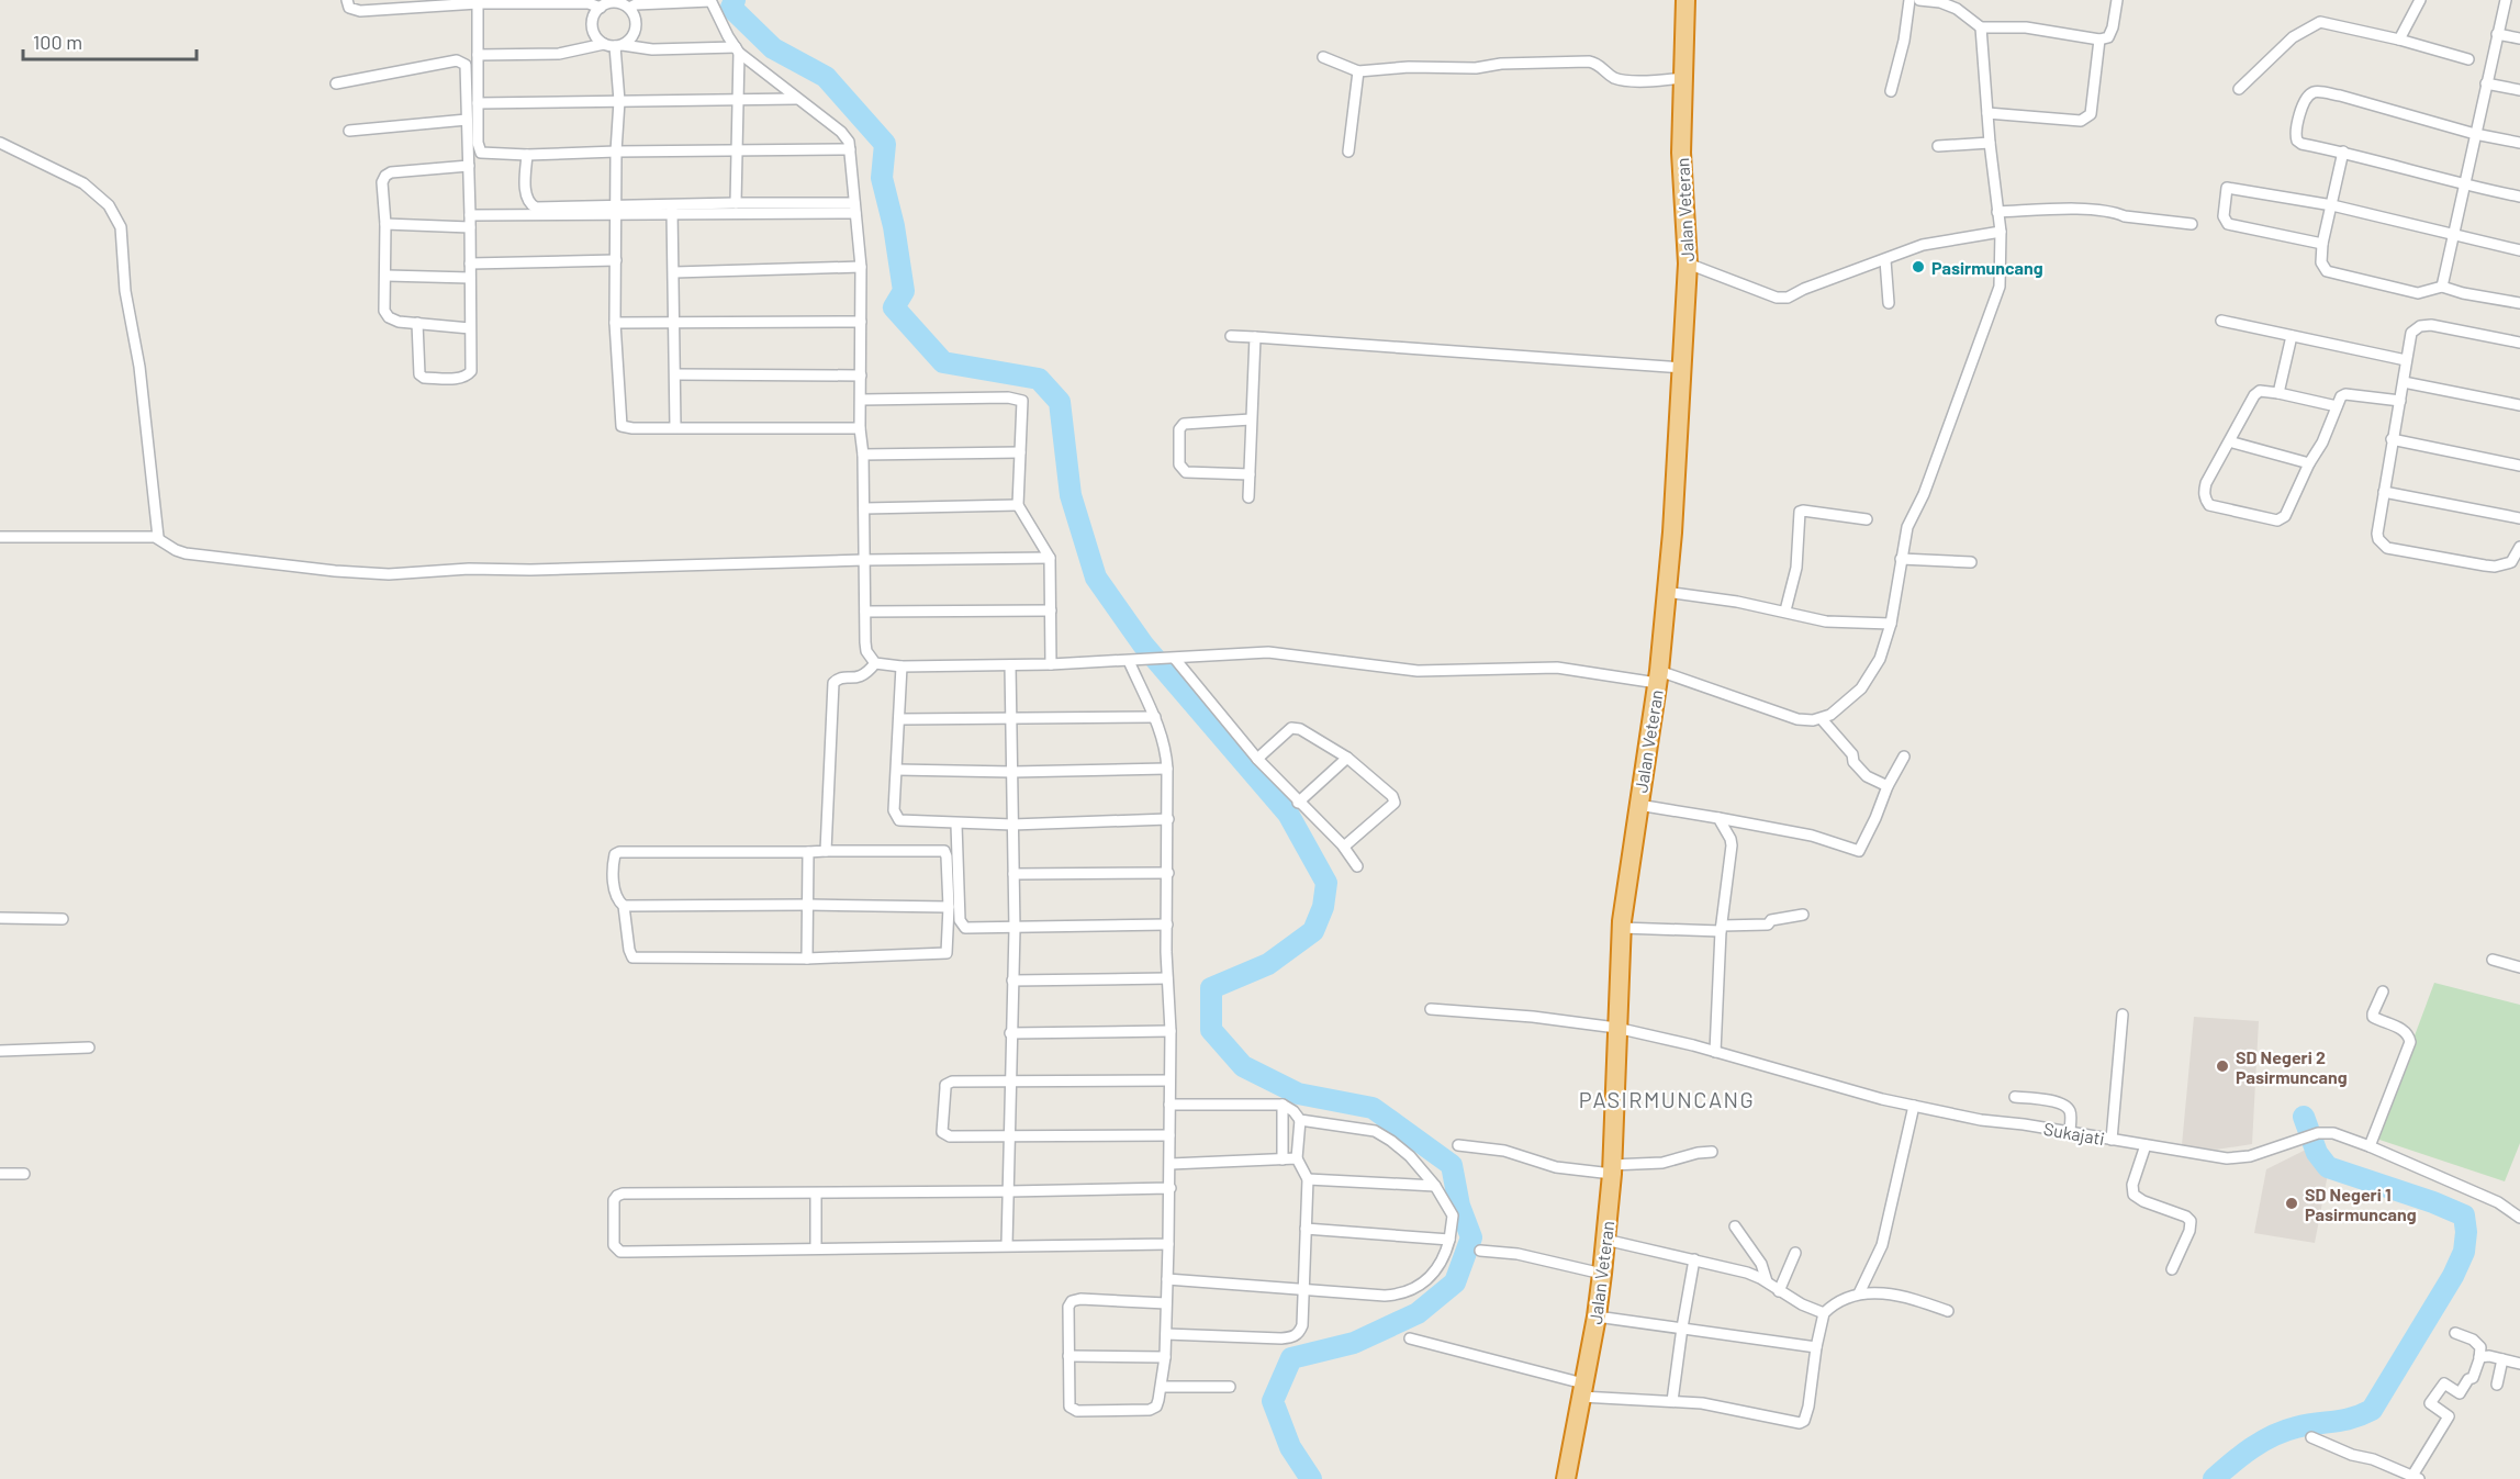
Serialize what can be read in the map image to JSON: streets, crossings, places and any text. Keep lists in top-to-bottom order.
{
  "streets": {
    "highway": ["Jalan Veteran"],
    "street": ["Sukajati"]
  },
  "crossings": [
    ["Jalan Veteran", "Sukajati"]
  ],
  "districts": ["PASIRMUNCANG"],
  "places": ["Pasirmuncang", "SD Negeri 2 Pasirmuncang", "SD Negeri 1 Pasirmuncang"],
  "scale_bar": "100 m"
}
